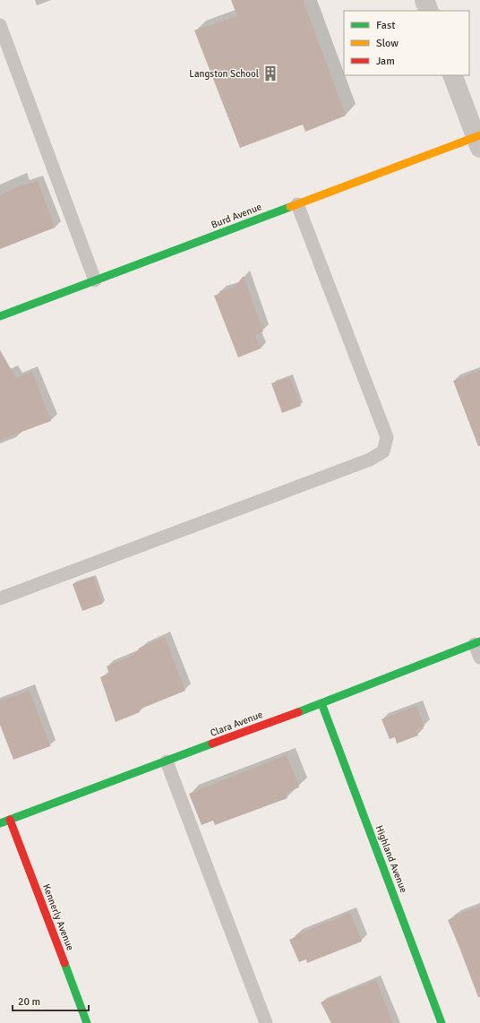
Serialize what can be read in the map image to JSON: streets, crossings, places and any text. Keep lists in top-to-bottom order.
{
  "streets": {
    "street": [
      "Burd Avenue",
      "Clara Avenue",
      "Highland Avenue",
      "Kennerly Avenue"
    ]
  },
  "crossings": [
    ["Clara Avenue", "Highland Avenue"],
    ["Clara Avenue", "Kennerly Avenue"]
  ],
  "places": {
    "building": ["Langston School"]
  },
  "legend": ["Fast", "Slow", "Jam"],
  "scale_bar": "20 m"
}
